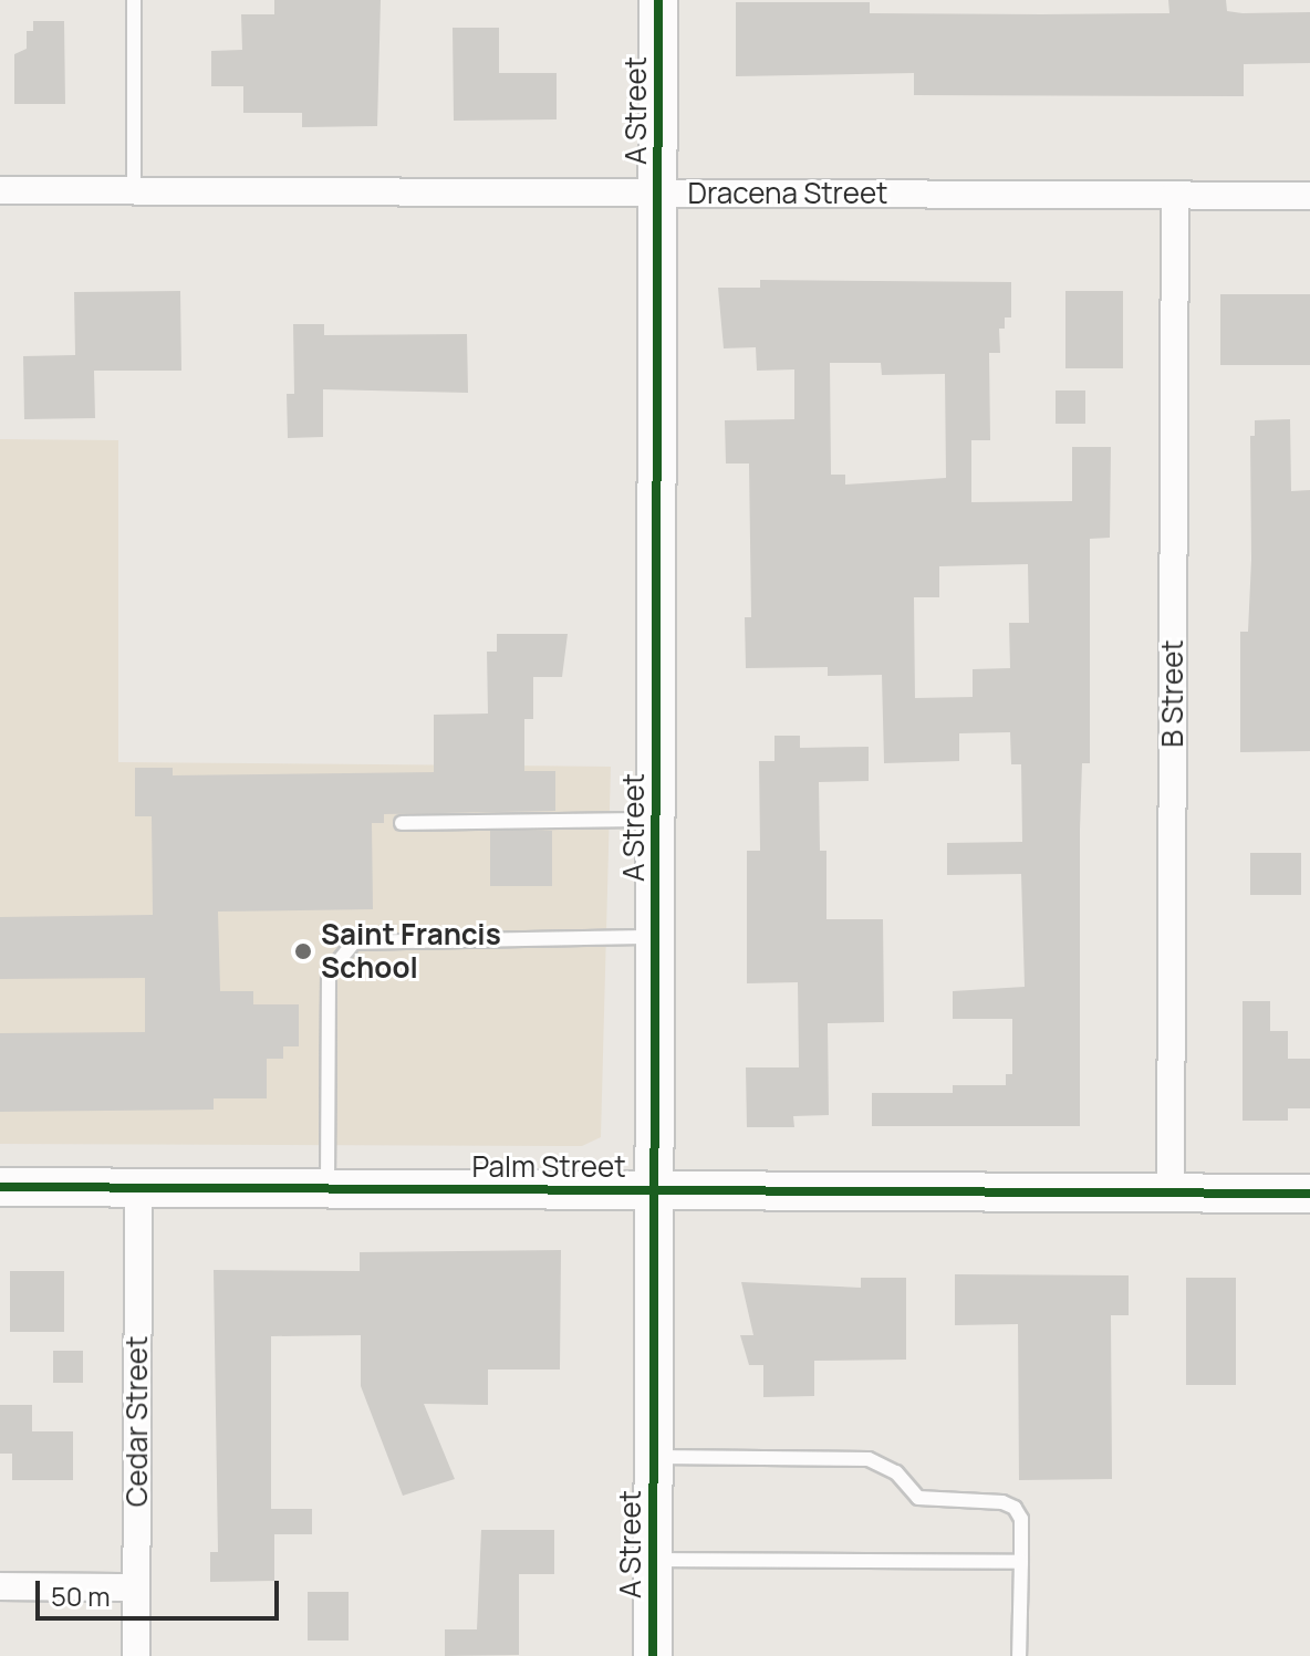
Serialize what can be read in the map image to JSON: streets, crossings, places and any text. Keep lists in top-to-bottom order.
{
  "streets": {
    "street": [
      "A Street",
      "Dracena Street",
      "B Street",
      "Palm Street",
      "Cedar Street"
    ]
  },
  "crossings": [
    ["A Street", "Dracena Street"],
    ["A Street", "Palm Street"],
    ["Dracena Street", "B Street"],
    ["B Street", "Palm Street"],
    ["Palm Street", "Cedar Street"]
  ],
  "places": ["Saint Francis School"],
  "scale_bar": "50 m"
}
